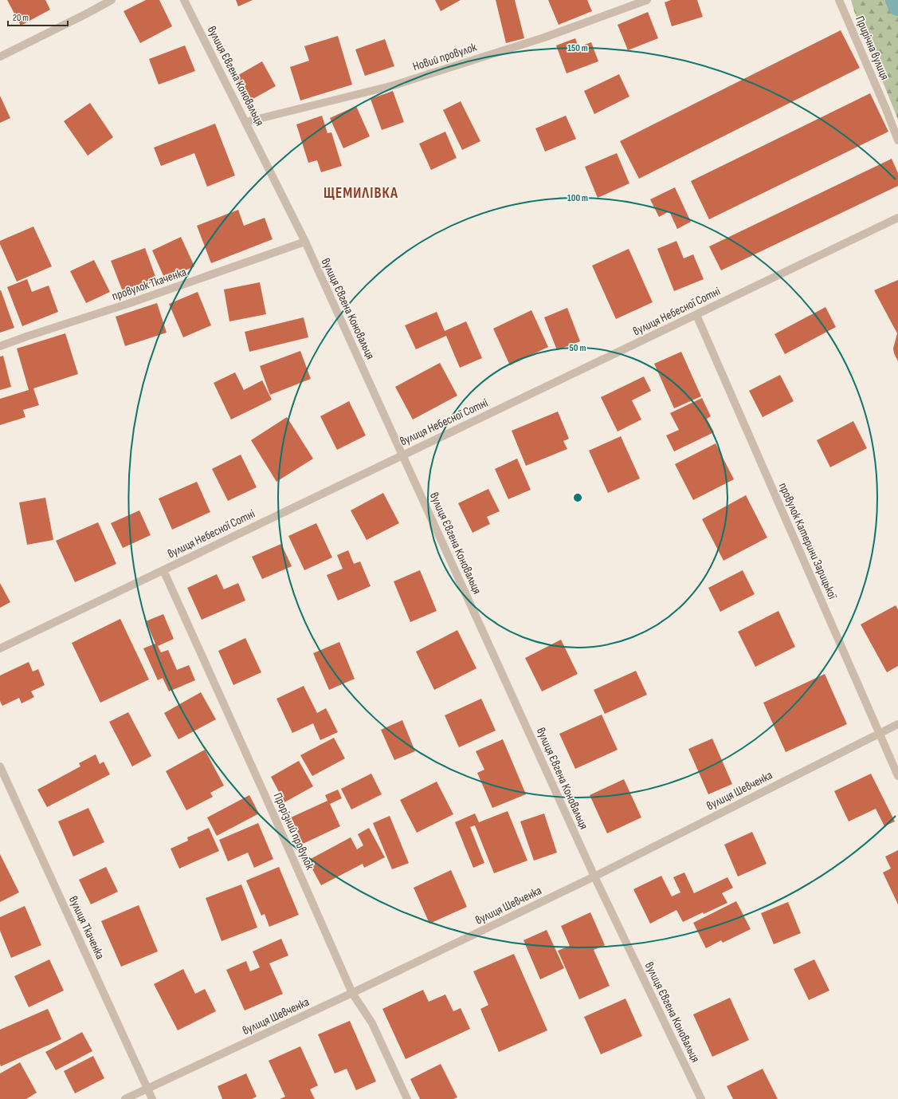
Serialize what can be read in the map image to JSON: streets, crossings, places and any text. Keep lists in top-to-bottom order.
{
  "streets": {
    "street": [
      "Прирічна вулиця",
      "Новий провулок",
      "вулиця Євгена Коновальця",
      "провулок Ткаченка",
      "вулиця Небесної Сотні",
      "провулок Катерини Зарицької",
      "вулиця Шевченка",
      "Прорізний провулок",
      "вулиця Ткаченка"
    ]
  },
  "crossings": [
    ["Новий провулок", "вулиця Євгена Коновальця"],
    ["вулиця Євгена Коновальця", "провулок Ткаченка"],
    ["вулиця Євгена Коновальця", "вулиця Небесної Сотні"],
    ["вулиця Євгена Коновальця", "вулиця Шевченка"],
    ["вулиця Небесної Сотні", "провулок Катерини Зарицької"],
    ["вулиця Небесної Сотні", "Прорізний провулок"],
    ["провулок Катерини Зарицької", "вулиця Шевченка"],
    ["вулиця Шевченка", "Прорізний провулок"],
    ["вулиця Шевченка", "вулиця Ткаченка"]
  ],
  "districts": ["ЩЕМИЛІВКА"],
  "scale_bar": "20 m",
  "rings": ["150 m", "100 m", "50 m"]
}
